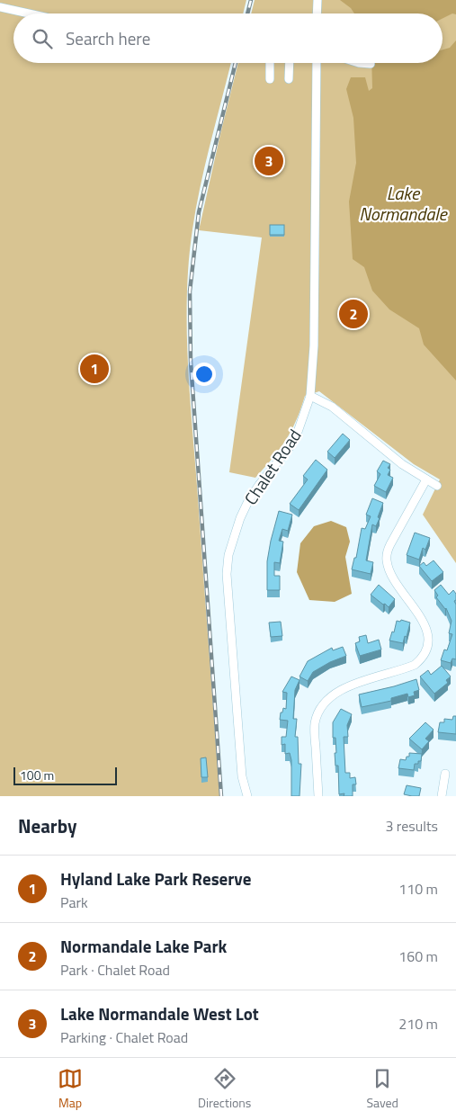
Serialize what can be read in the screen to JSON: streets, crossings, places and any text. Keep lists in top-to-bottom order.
{
  "streets": {
    "street": ["Chalet Road"]
  },
  "water": ["Lake Normandale"],
  "scale_bar": "100 m",
  "page": {
    "search": "Search here",
    "pins": ["3", "2", "1"],
    "scale": "100 m",
    "heading": ["Nearby", "3 results"],
    "list": [
      {
        "mark": "1",
        "name": "Hyland Lake Park Reserve",
        "note": "Park",
        "value": "110 m"
      },
      {
        "mark": "2",
        "name": "Normandale Lake Park",
        "note": "Park · Chalet Road",
        "value": "160 m"
      },
      {
        "mark": "3",
        "name": "Lake Normandale West Lot",
        "note": "Parking · Chalet Road",
        "value": "210 m"
      }
    ],
    "nav": ["Map", "Directions", "Saved"]
  }
}
